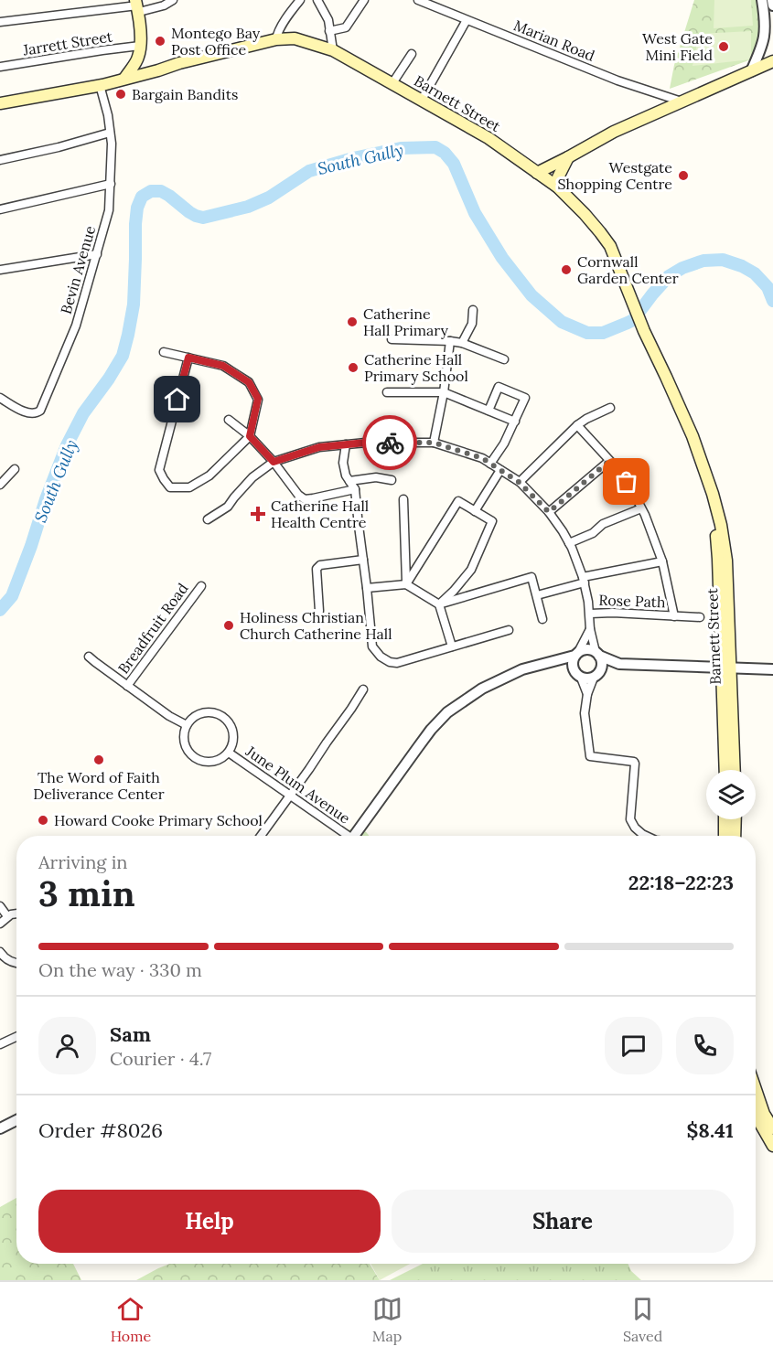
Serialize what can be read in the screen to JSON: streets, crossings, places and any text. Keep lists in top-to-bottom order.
{
  "streets": {
    "main road": ["Barnett Street"],
    "street": [
      "Marian Road",
      "Jarrett Street",
      "Bevin Avenue",
      "Rose Path",
      "Breadfruit Road",
      "June Plum Avenue"
    ]
  },
  "crossings": [
    ["Barnett Street", "Bevin Avenue"]
  ],
  "water": ["South Gully"],
  "places": {
    "other": [
      "Montego Bay Post Office",
      "West Gate Mini Field",
      "Bargain Bandits",
      "Westgate Shopping Centre",
      "Cornwall Garden Center",
      "Catherine Hall Primary",
      "Catherine Hall Primary School",
      "Holiness Christian Church Catherine Hall",
      "The Word of Faith Deliverance Center",
      "Howard Cooke Primary School"
    ],
    "health": ["Catherine Hall Health Centre"]
  },
  "page": {
    "heading": ["3 min", "Arriving in", "22:18–22:23"],
    "panel": [
      "Sam",
      "Courier · 4.7",
      "Order #8026",
      "$8.41"
    ],
    "bar": "On the way · 330 m",
    "buttons": ["Help", "Share"],
    "tabs": ["Home", "Map", "Saved"]
  }
}
